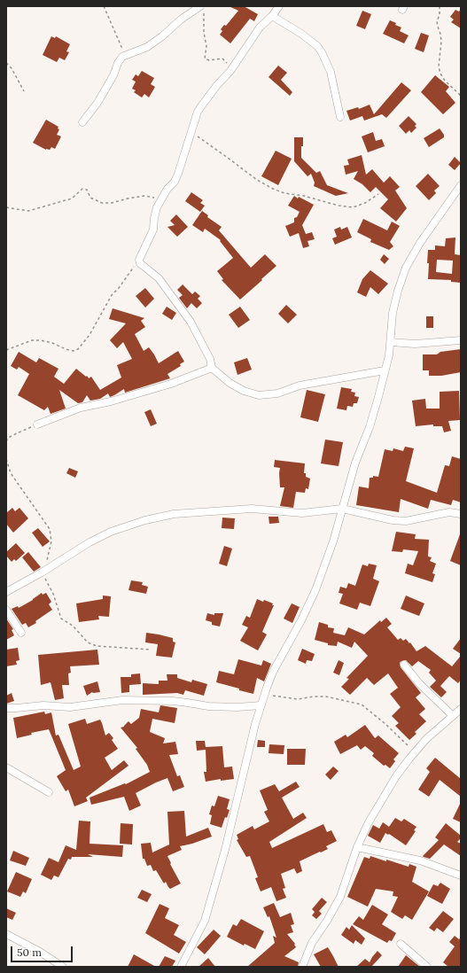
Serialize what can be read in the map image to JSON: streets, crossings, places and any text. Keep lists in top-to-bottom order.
{
  "scale_bar": "50 m"
}
